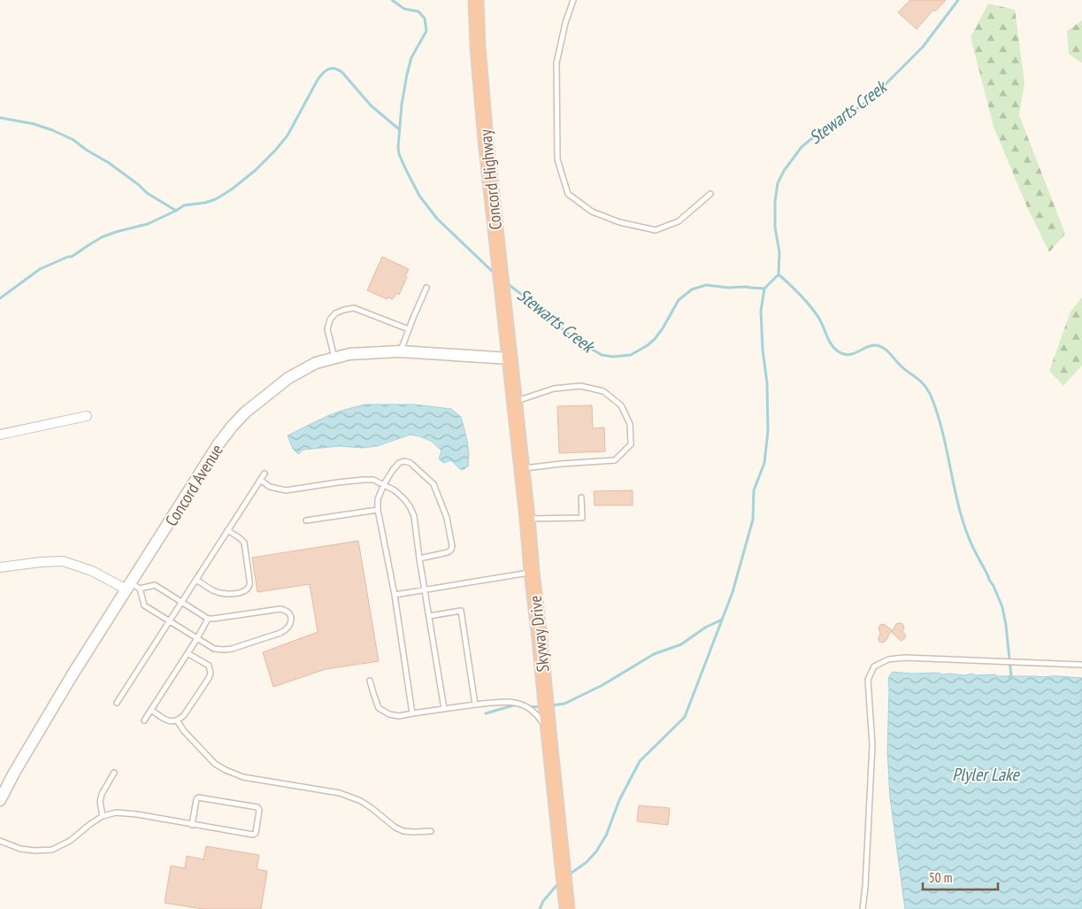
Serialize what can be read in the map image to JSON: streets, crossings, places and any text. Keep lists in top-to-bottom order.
{
  "streets": {
    "highway": ["Concord Highway", "Skyway Drive"],
    "street": ["Concord Avenue"]
  },
  "crossings": [
    ["Concord Highway", "Concord Avenue"],
    ["Concord Highway", "Skyway Drive"],
    ["Concord Avenue", "Skyway Drive"]
  ],
  "water": ["Stewarts Creek", "Plyler Lake"],
  "scale_bar": "50 m"
}
